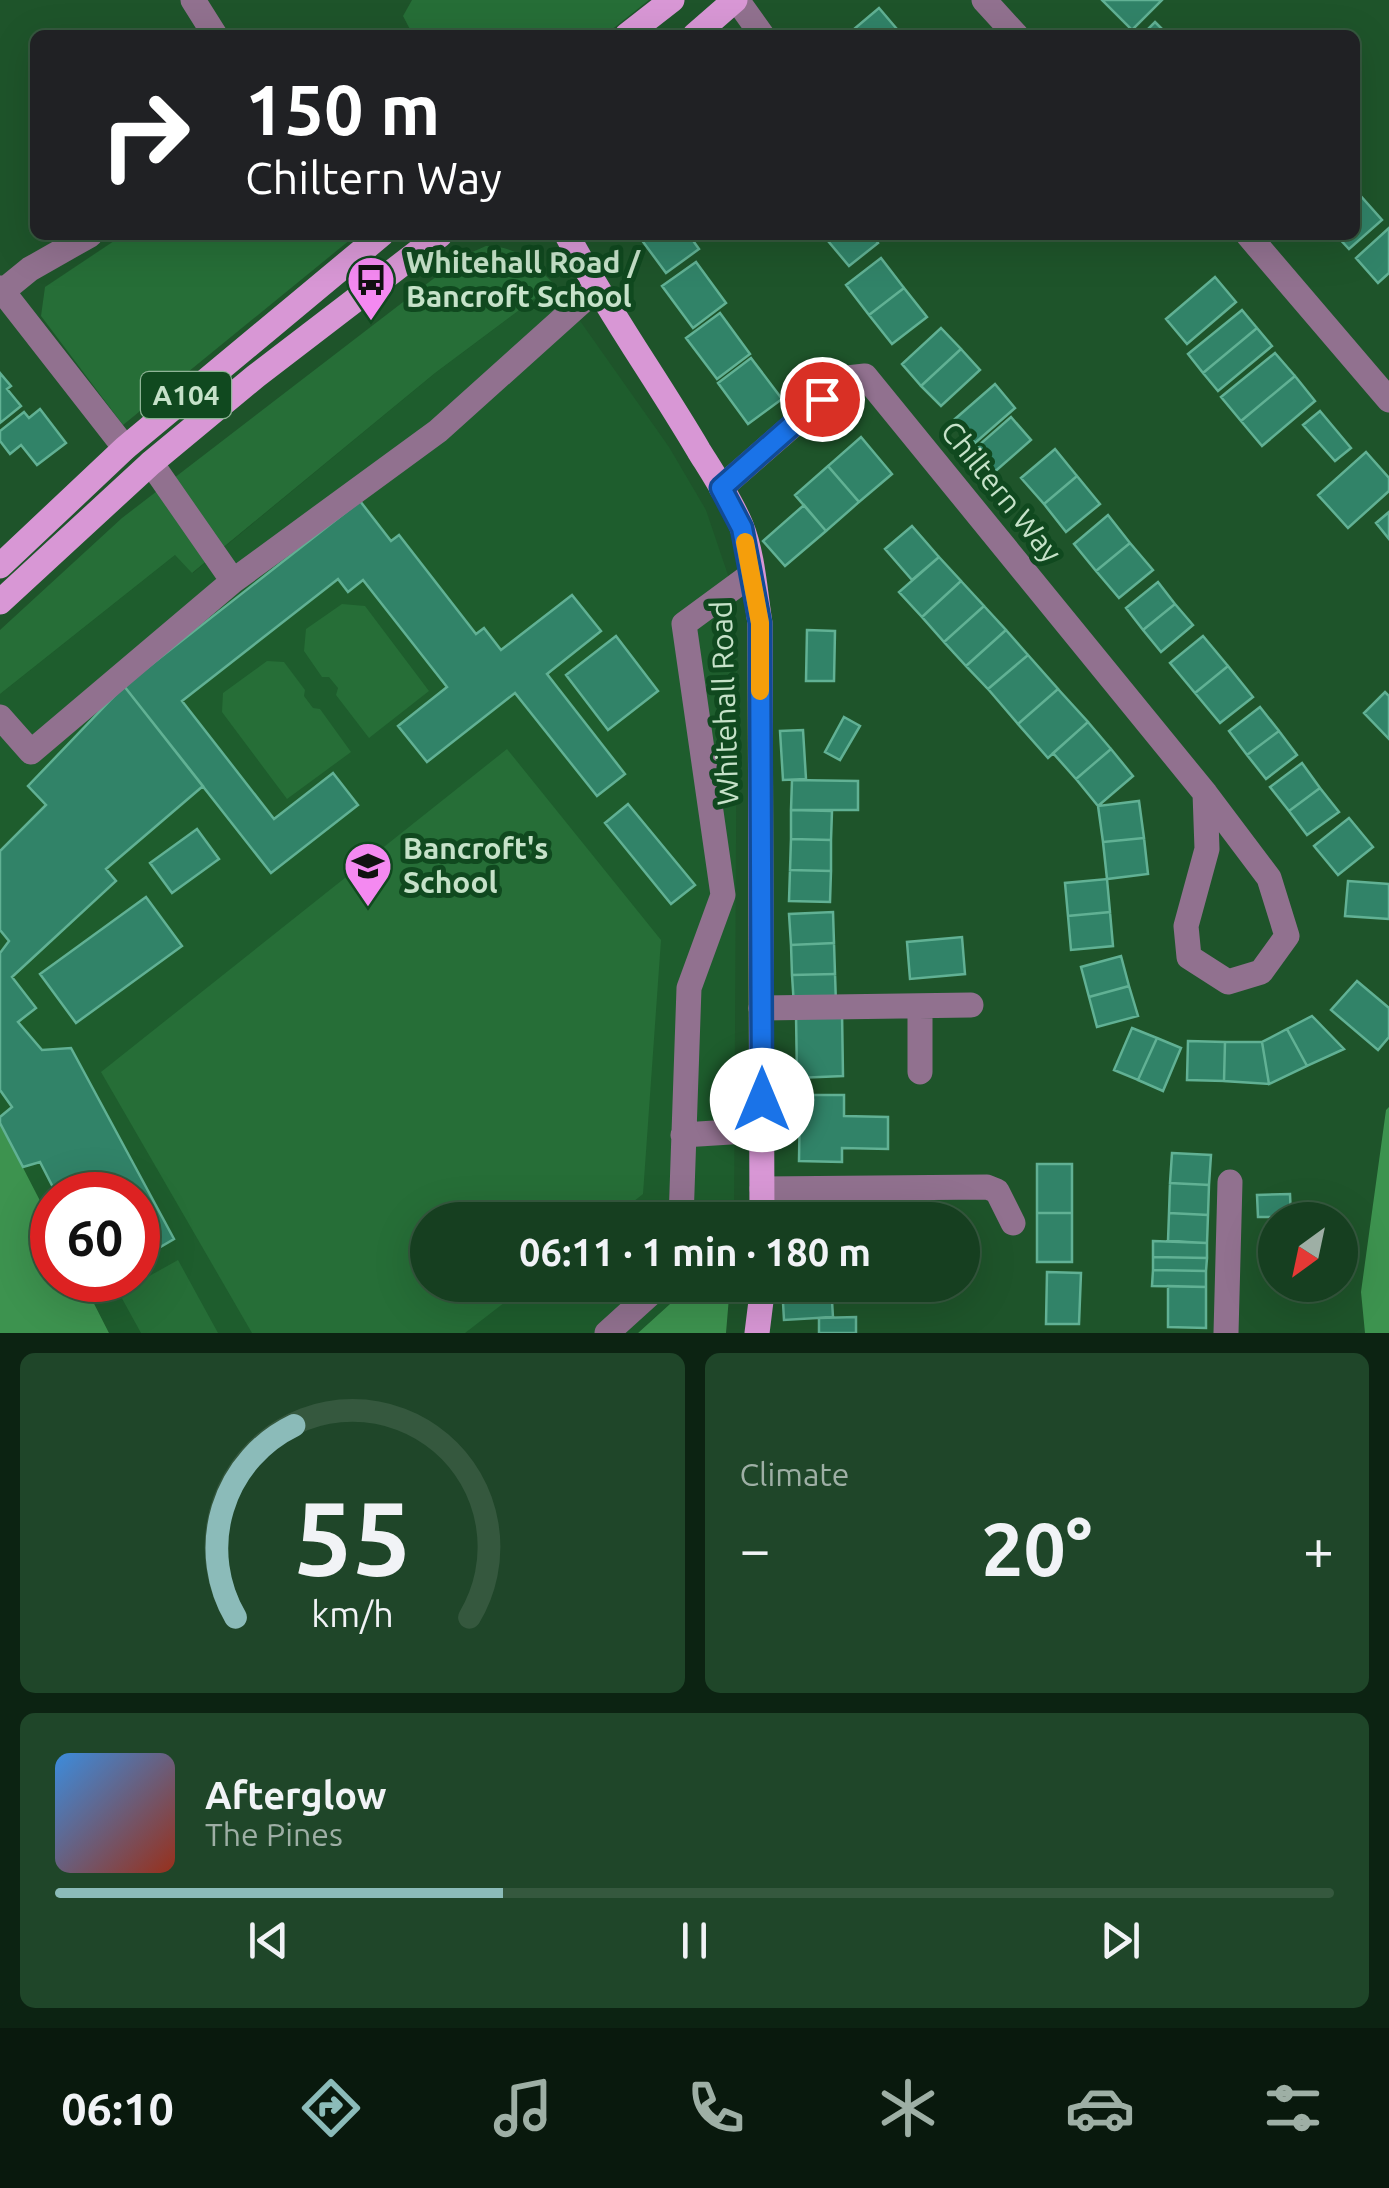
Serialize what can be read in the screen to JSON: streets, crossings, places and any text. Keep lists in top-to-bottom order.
{
  "streets": {
    "main road": ["A104", "Whitehall Road"],
    "street": ["Chiltern Way"]
  },
  "crossings": [
    ["Chiltern Way", "Whitehall Road"]
  ],
  "places": {
    "bus stop": ["Whitehall Road / Bancroft School"],
    "school or university": ["Bancroft's School"]
  },
  "north": "bottom left",
  "page": {
    "turn": ["150 m", "Chiltern Way"],
    "limit": "60",
    "trip": "06:11 · 1 min · 180 m",
    "tile": "Climate",
    "heat": ["−", "20°", "+"],
    "song": ["Afterglow", "The Pines"],
    "tabs": "06:10",
    "gauge": ["55", "km/h"]
  }
}
